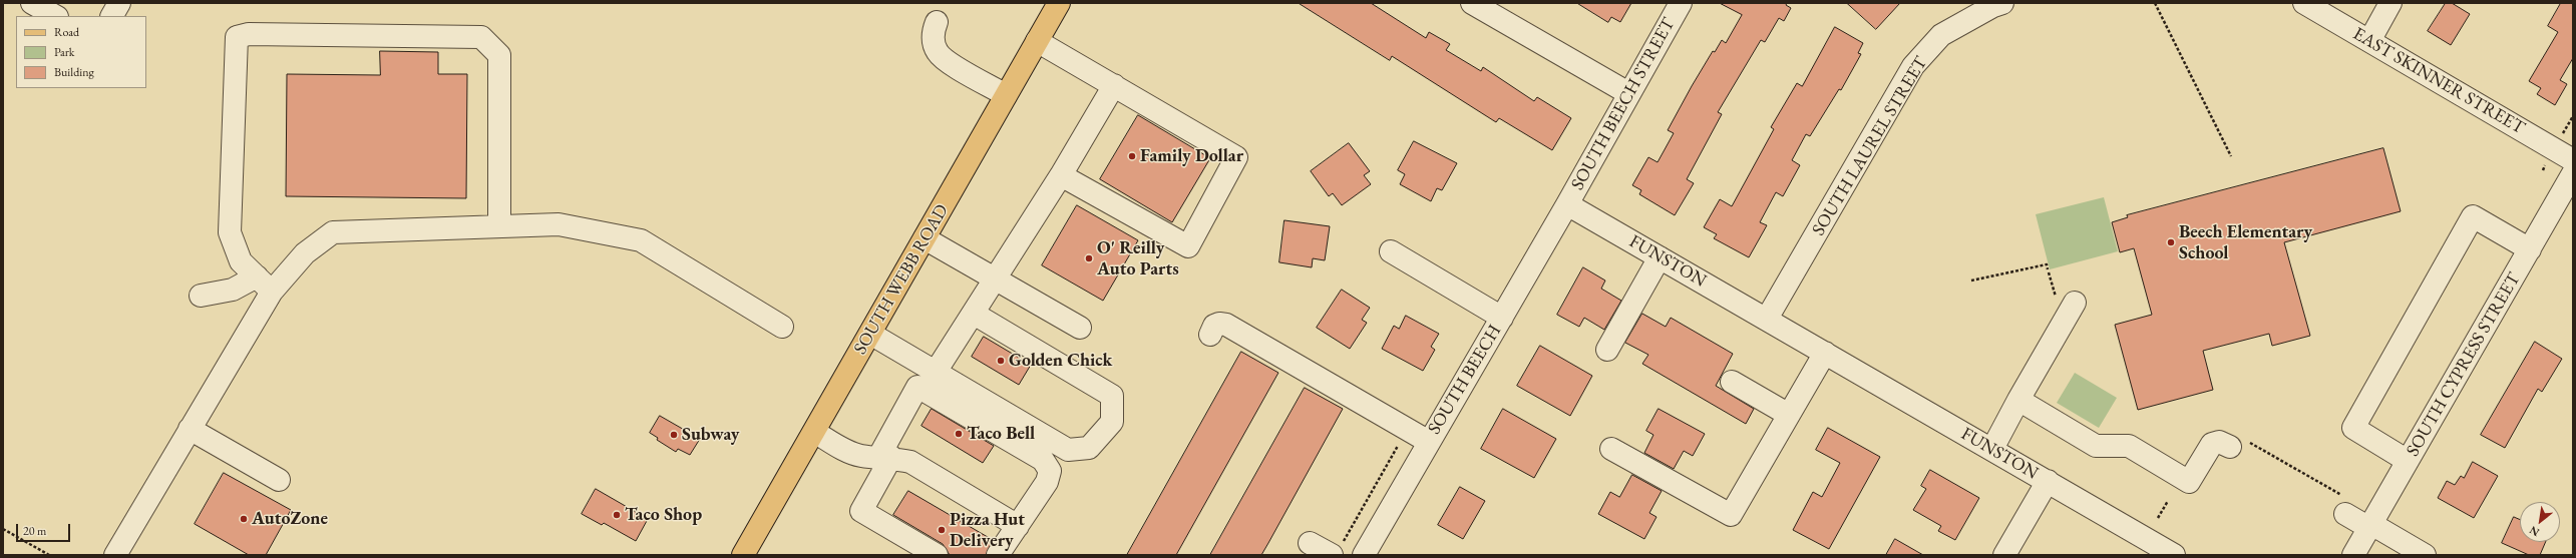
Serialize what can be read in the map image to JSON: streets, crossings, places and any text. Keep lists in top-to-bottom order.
{
  "streets": {
    "main road": ["SOUTH WEBB ROAD"],
    "street": [
      "EAST SKINNER STREET",
      "SOUTH BEECH STREET",
      "SOUTH LAUREL STREET",
      "FUNSTON",
      "SOUTH CYPRESS STREET",
      "SOUTH BEECH"
    ]
  },
  "crossings": [
    ["SOUTH BEECH STREET", "FUNSTON"],
    ["SOUTH BEECH STREET", "SOUTH BEECH"],
    ["SOUTH LAUREL STREET", "FUNSTON"],
    ["FUNSTON", "SOUTH BEECH"]
  ],
  "places": [
    "Family Dollar",
    "Beech Elementary School",
    "O' Reilly Auto Parts",
    "Golden Chick",
    "Taco Bell",
    "Subway",
    "Taco Shop",
    "AutoZone",
    "Pizza Hut Delivery"
  ],
  "legend": ["Road", "Park", "Building"],
  "scale_bar": "20 m",
  "north": "bottom left"
}
